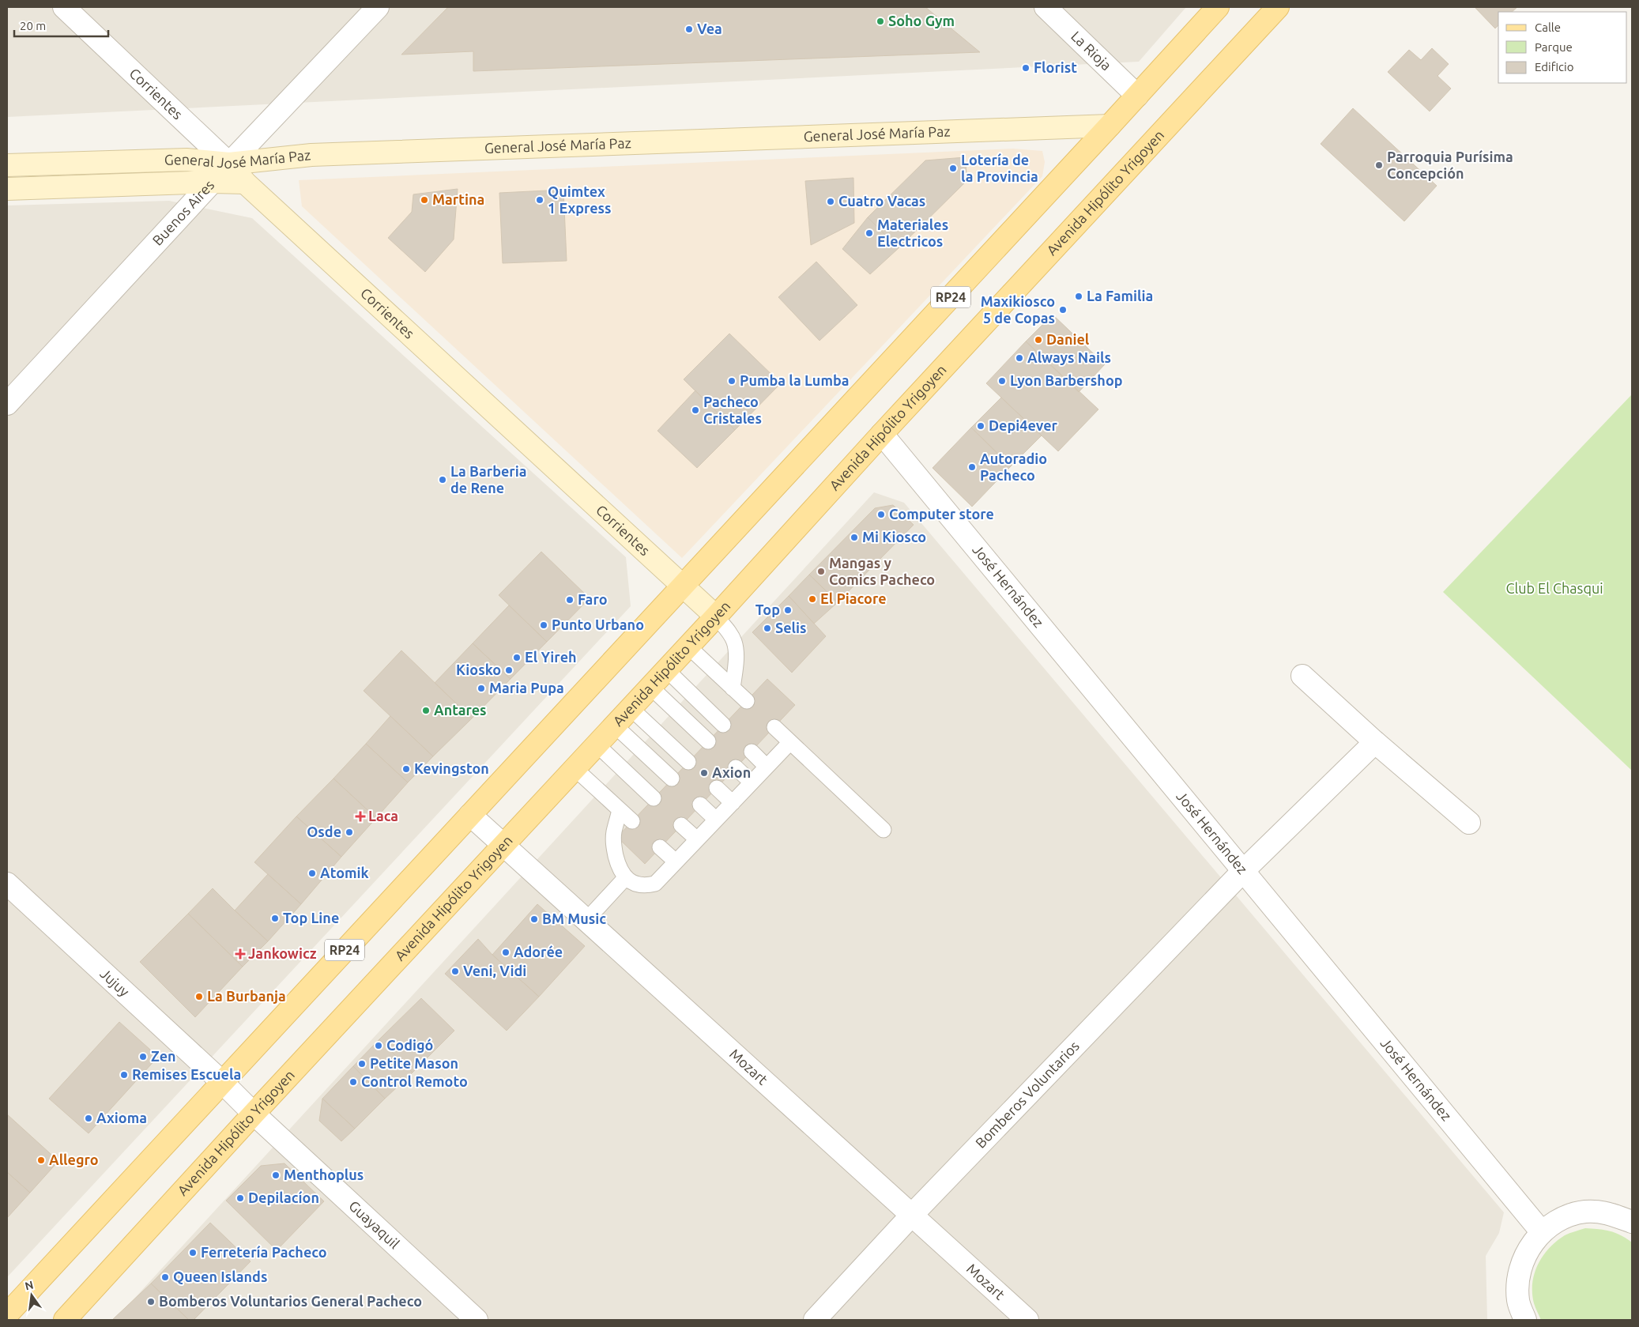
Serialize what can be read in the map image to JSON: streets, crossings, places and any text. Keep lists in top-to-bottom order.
{
  "streets": {
    "main road": ["Avenida Hipólito Yrigoyen", "RP24"],
    "street": [
      "La Rioja",
      "Corrientes",
      "General José María Paz",
      "Buenos Aires",
      "José Hernández",
      "Jujuy",
      "Mozart",
      "Bomberos Voluntarios",
      "Guayaquil"
    ]
  },
  "crossings": [
    ["La Rioja", "RP24"],
    ["Corrientes", "General José María Paz"],
    ["Corrientes", "Avenida Hipólito Yrigoyen"],
    ["Corrientes", "Buenos Aires"],
    ["Corrientes", "RP24"],
    ["General José María Paz", "Buenos Aires"],
    ["General José María Paz", "RP24"],
    ["Avenida Hipólito Yrigoyen", "José Hernández"],
    ["Avenida Hipólito Yrigoyen", "Jujuy"],
    ["Avenida Hipólito Yrigoyen", "Mozart"],
    ["Avenida Hipólito Yrigoyen", "Guayaquil"],
    ["RP24", "Jujuy"],
    ["RP24", "Mozart"],
    ["José Hernández", "Bomberos Voluntarios"],
    ["Jujuy", "Guayaquil"],
    ["Mozart", "Bomberos Voluntarios"]
  ],
  "parks": ["Club El Chasqui"],
  "places": {
    "other": [
      "Soho Gym",
      "Vea",
      "Florist",
      "Parroquia Purísima Concepción",
      "Lotería de la Provincia",
      "Martina",
      "Quimtex 1 Express",
      "Cuatro Vacas",
      "Materiales Electricos",
      "La Familia",
      "Maxikiosco 5 de Copas",
      "Daniel",
      "Always Nails",
      "Pumba la Lumba",
      "Lyon Barbershop",
      "Pacheco Cristales",
      "Depi4ever",
      "Autoradio Pacheco",
      "La Barberia de Rene",
      "Computer store",
      "Mi Kiosco",
      "Mangas y Comics Pacheco",
      "El Piacore",
      "Faro",
      "Top",
      "Punto Urbano",
      "Selis",
      "El Yireh",
      "Kiosko",
      "Maria Pupa",
      "Antares",
      "Kevingston",
      "Axion",
      "Osde",
      "Atomik",
      "Top Line",
      "BM Music",
      "Adorée",
      "Veni, Vidi",
      "La Burbanja",
      "Codigó",
      "Zen",
      "Petite Mason",
      "Remises Escuela",
      "Control Remoto",
      "Axioma",
      "Allegro",
      "Menthoplus",
      "Depilacíon",
      "Ferretería Pacheco",
      "Queen Islands",
      "Bomberos Voluntarios General Pacheco"
    ],
    "health": ["Laca", "Jankowicz"]
  },
  "legend": ["Calle", "Parque", "Edificio"],
  "scale_bar": "20 m",
  "north": "top"
}
